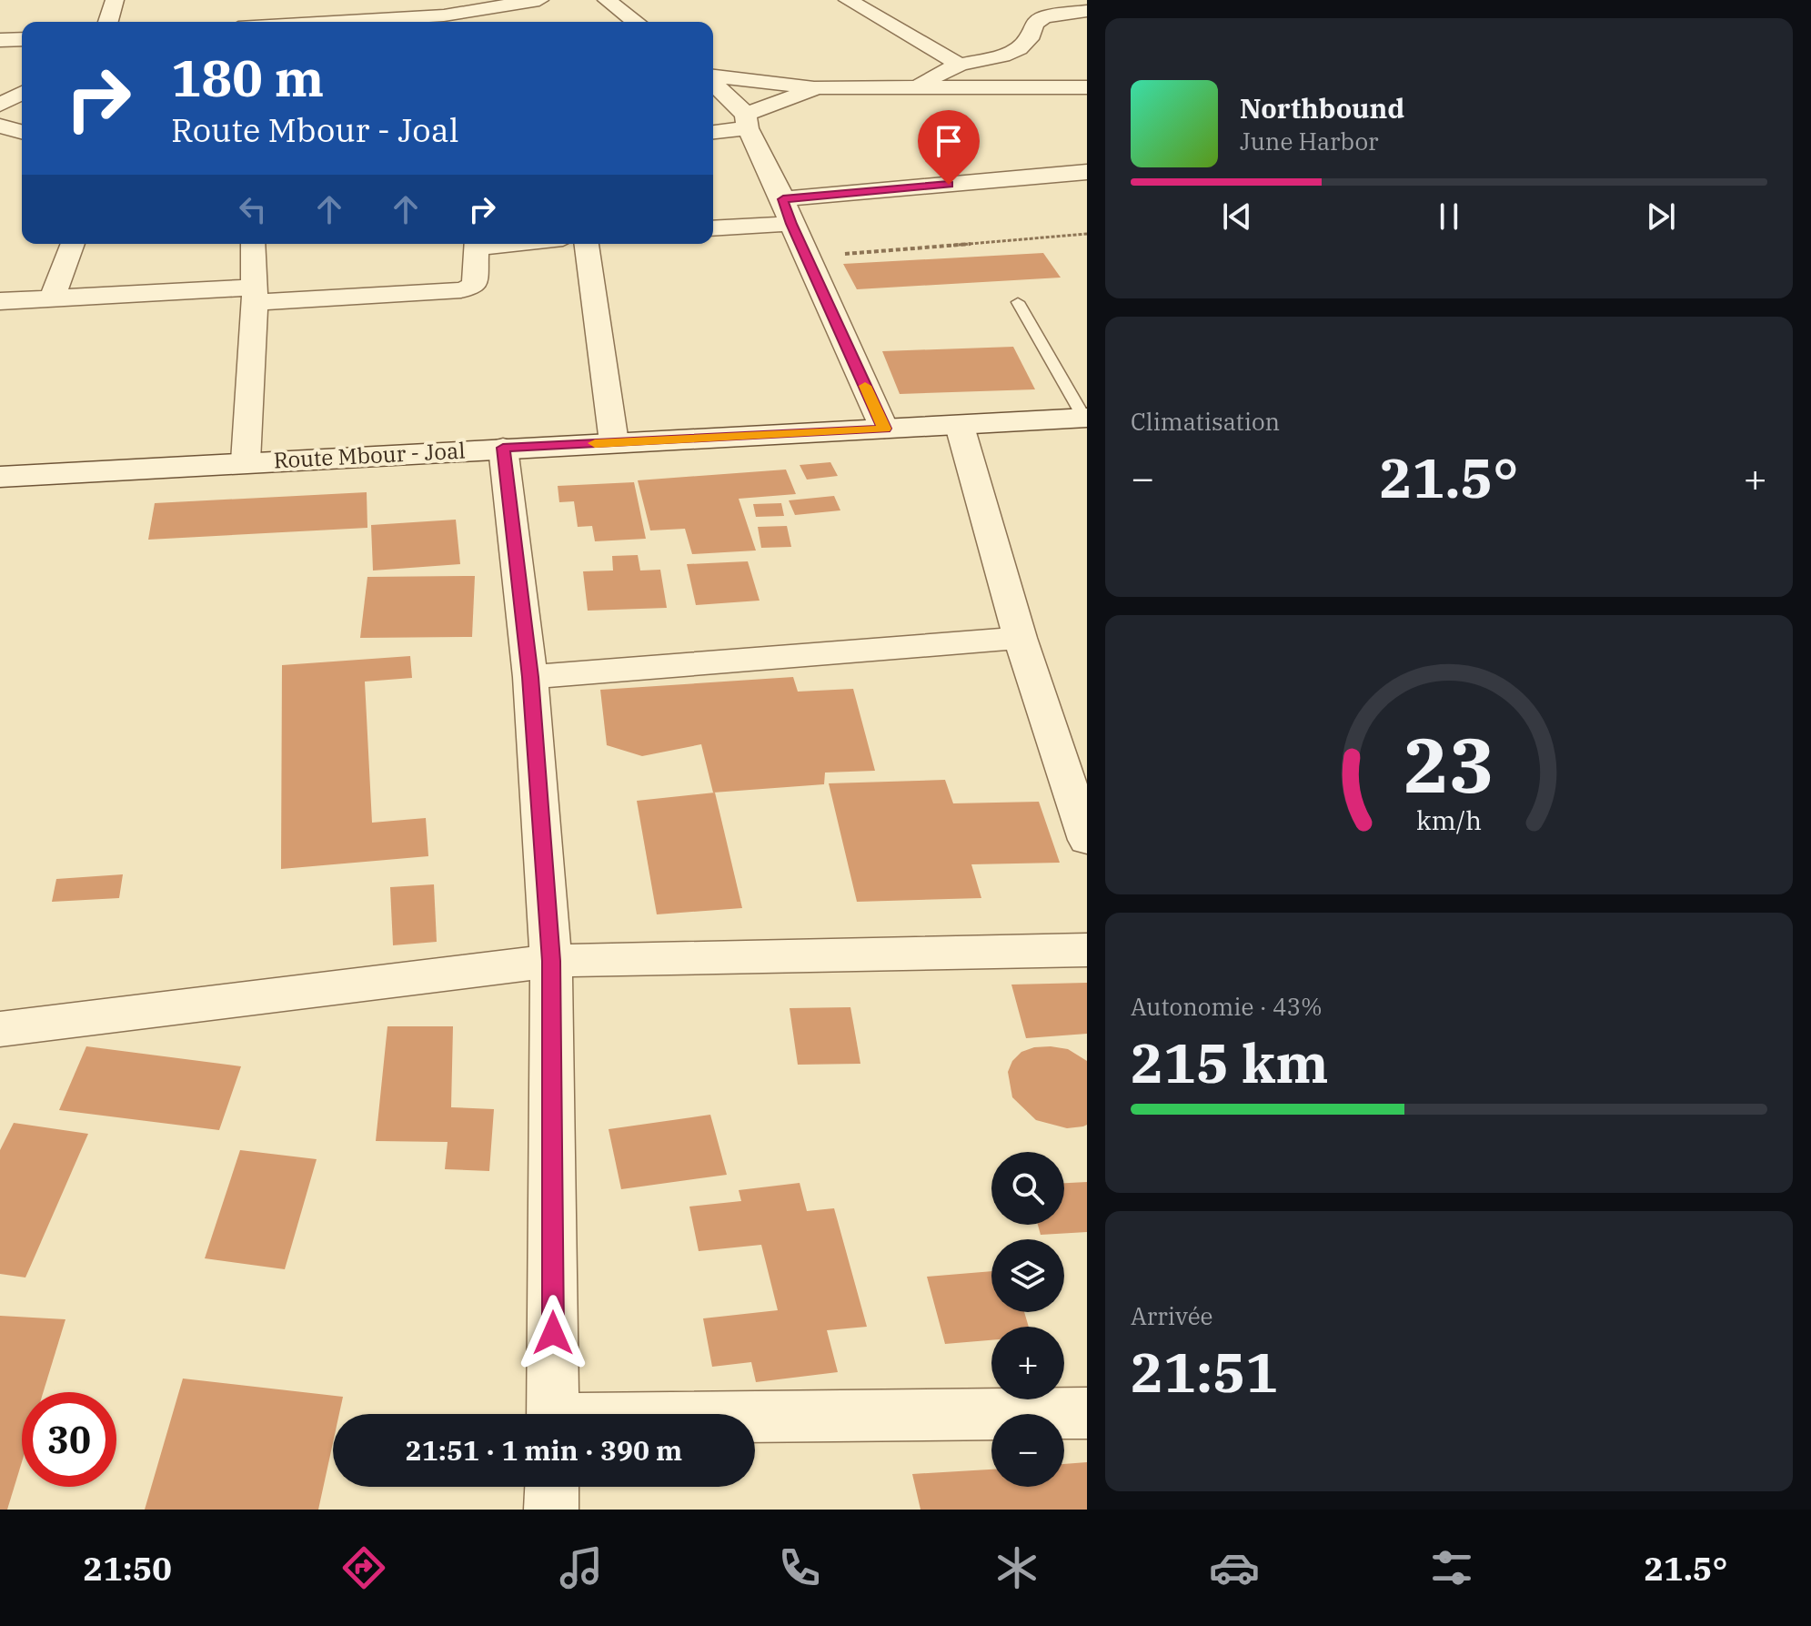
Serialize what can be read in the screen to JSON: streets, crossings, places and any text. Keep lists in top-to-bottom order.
{
  "streets": {
    "main road": ["Route Mbour - Joal"]
  },
  "page": {
    "turn": ["180 m", "Route Mbour - Joal"],
    "song": ["Northbound", "June Harbor"],
    "tile": [
      "Climatisation",
      ["Autonomie · 43%", "215 km"],
      ["Arrivée", "21:51"]
    ],
    "heat": ["−", "21.5°", "+"],
    "map_buttons": ["+", "−"],
    "limit": "30",
    "trip": "21:51 · 1 min · 390 m",
    "tabs": ["21:50", "21.5°"],
    "gauge": ["23", "km/h"]
  }
}
